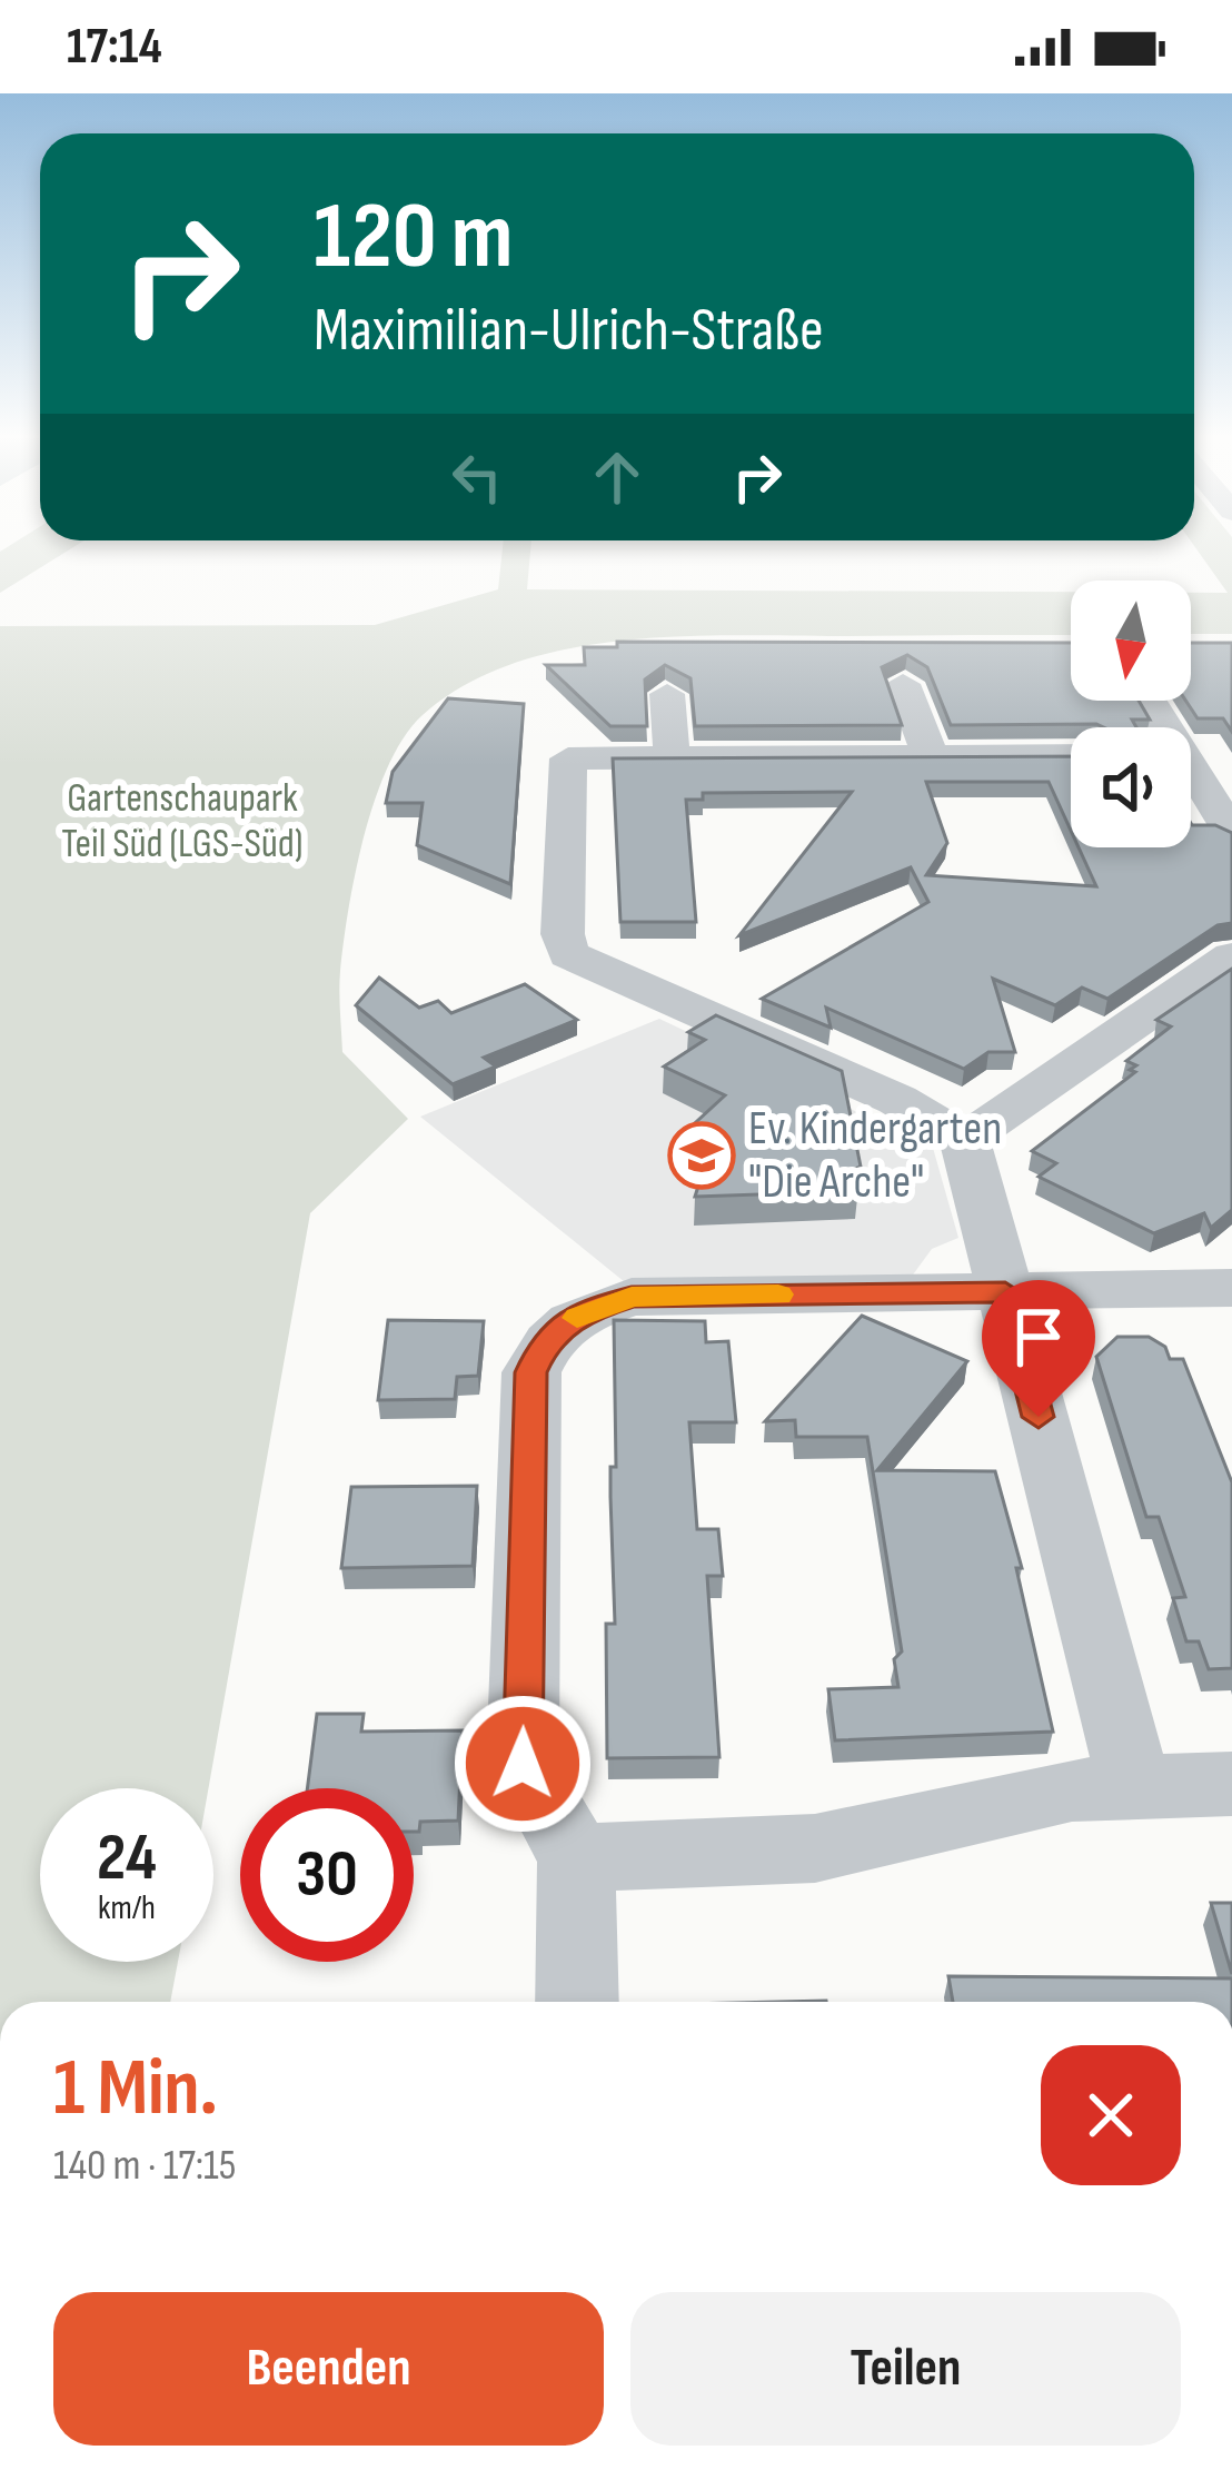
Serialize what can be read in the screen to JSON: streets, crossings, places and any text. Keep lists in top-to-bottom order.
{
  "parks": ["Gartenschaupark Teil Süd (LGS-Süd)"],
  "places": {
    "school or university": ["Ev. Kindergarten \"Die Arche\""]
  },
  "north": "bottom",
  "page": {
    "status": "17:14",
    "turn": ["120 m", "Maximilian-Ulrich-Straße"],
    "speed": "24 km/h",
    "limit": "30",
    "heading": ["1 Min.", "140 m · 17:15"],
    "buttons": ["Beenden", "Teilen"]
  }
}
